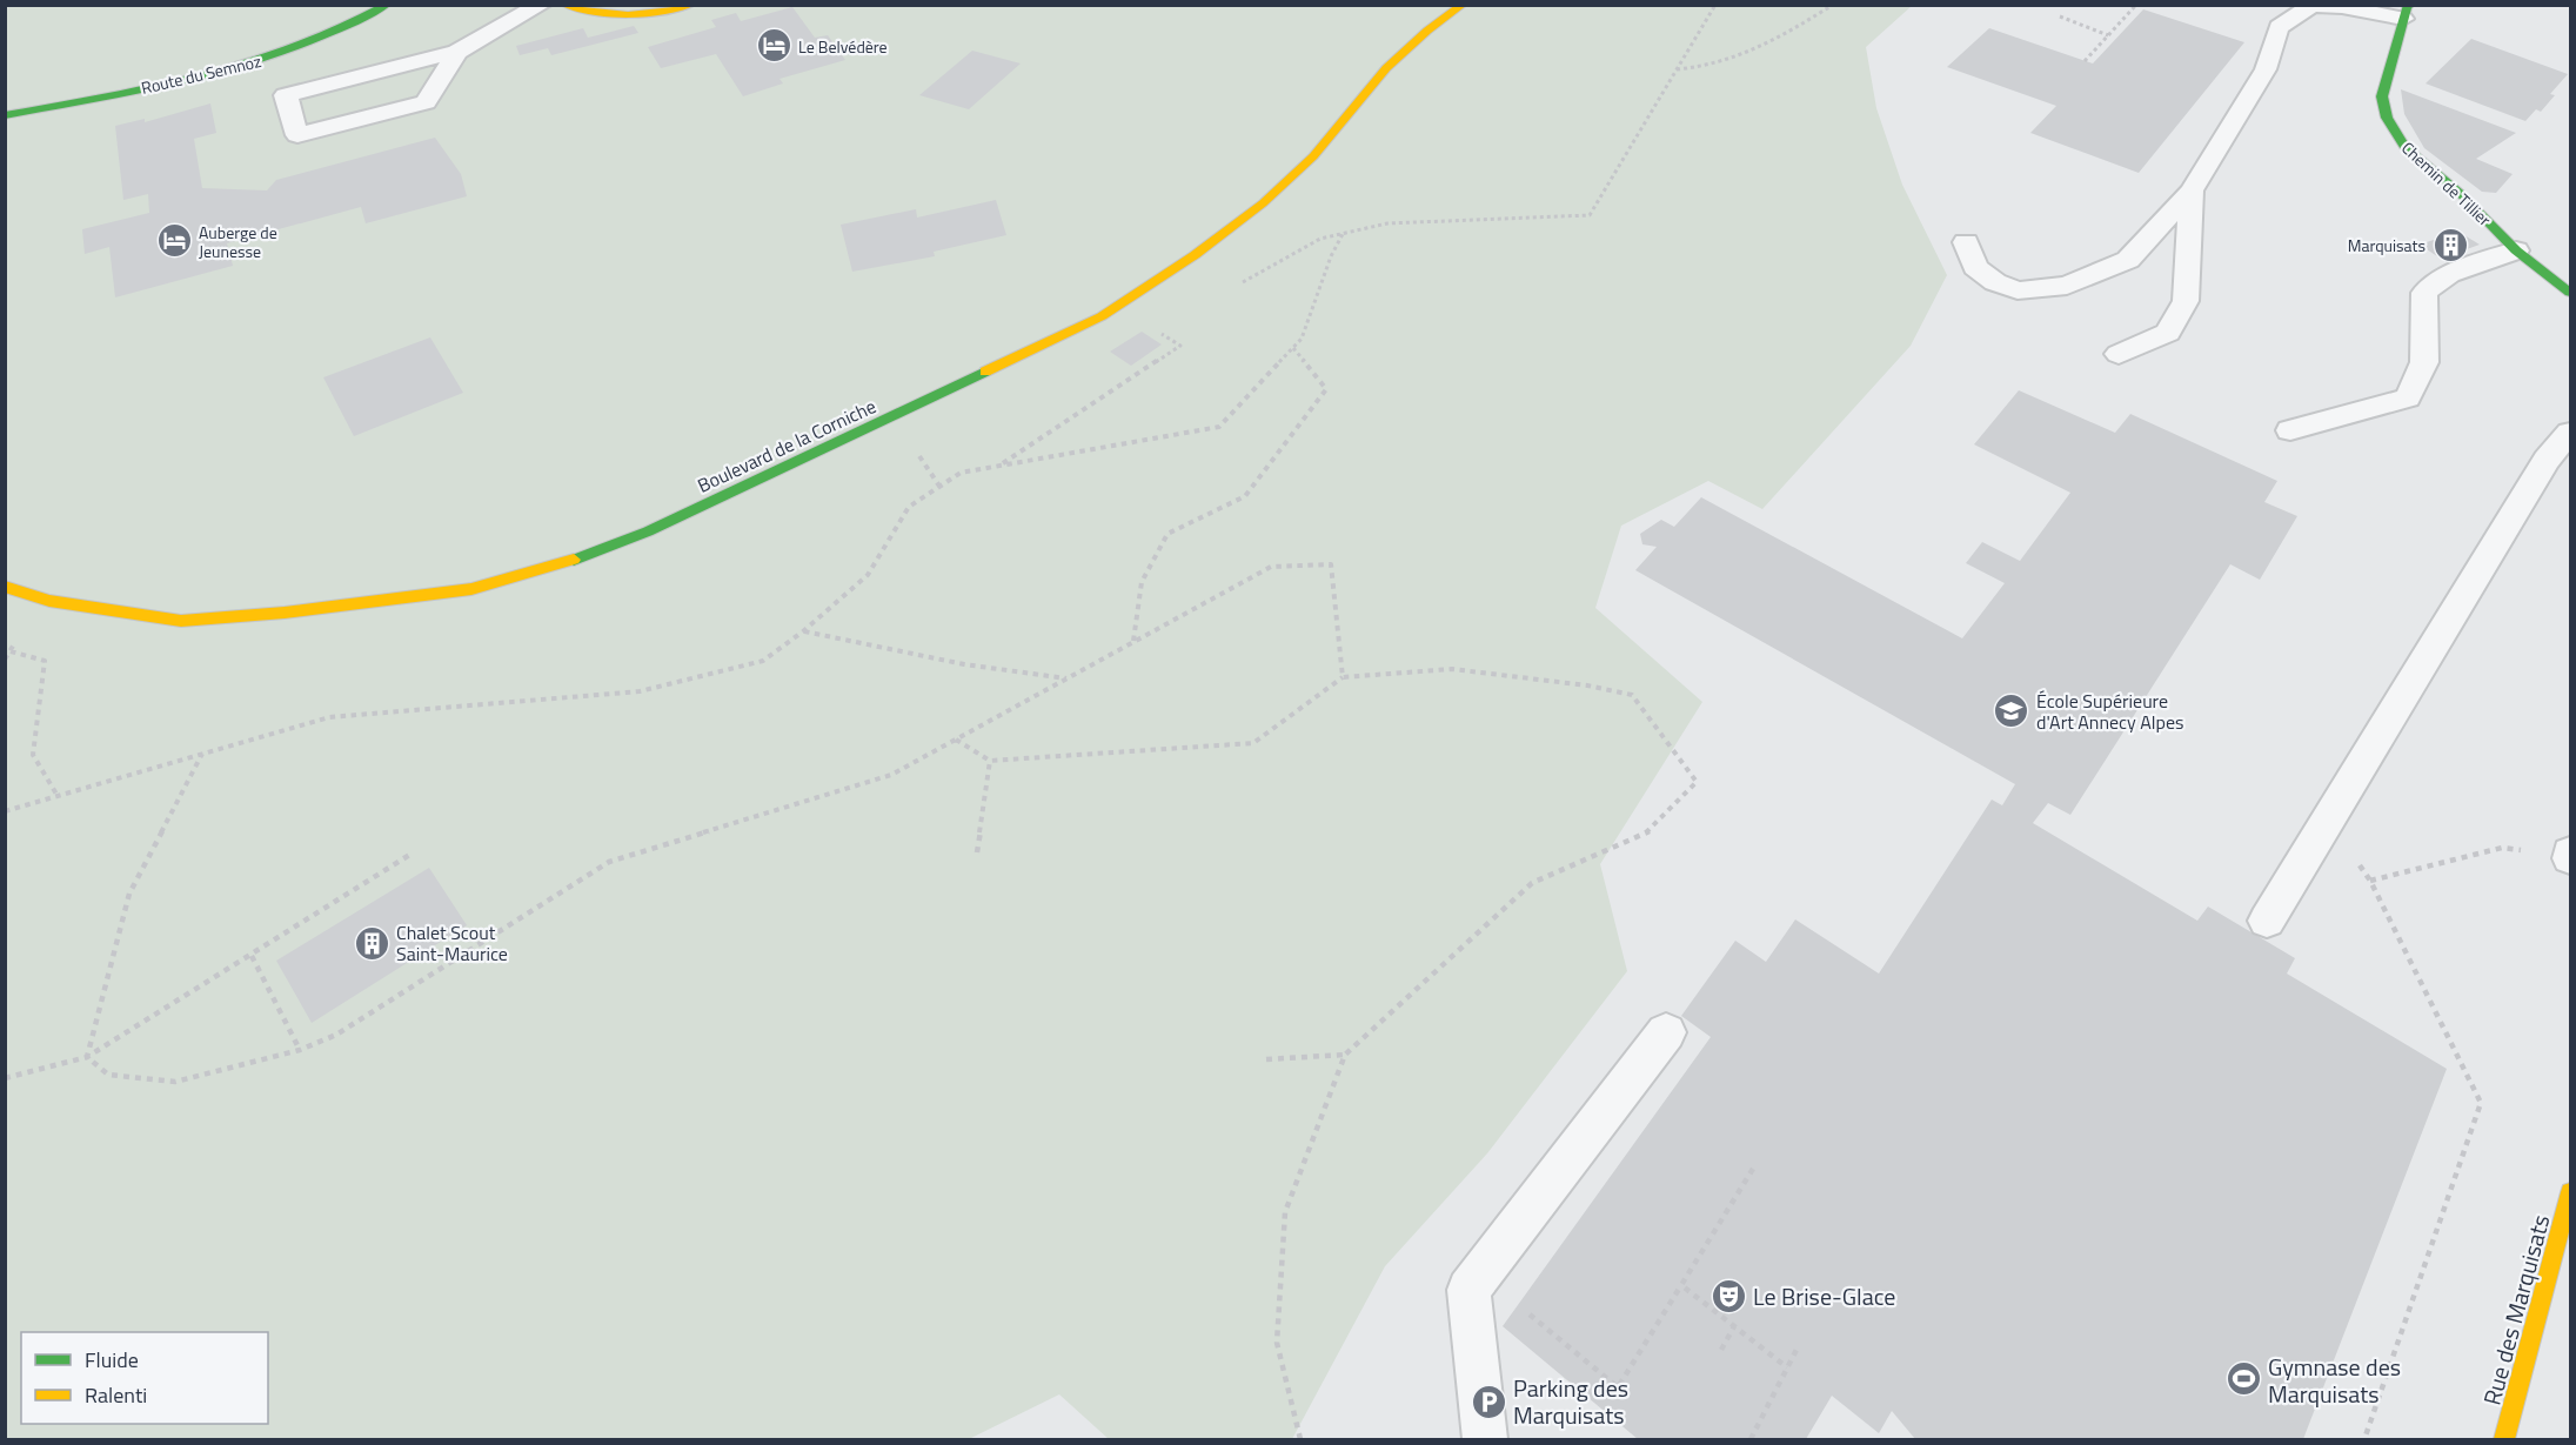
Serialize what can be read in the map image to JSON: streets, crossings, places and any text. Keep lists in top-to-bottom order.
{
  "streets": {
    "main road": [
      "Route du Semnoz",
      "Chemin de Tillier",
      "Boulevard de la Corniche",
      "Rue des Marquisats"
    ]
  },
  "places": {
    "hotel": ["Le Belvédère", "Auberge de Jeunesse"],
    "building": ["Marquisats", "Chalet Scout Saint-Maurice"],
    "school or university": ["École Supérieure d'Art Annecy Alpes"],
    "theatre": ["Le Brise-Glace"],
    "sports": ["Gymnase des Marquisats"],
    "parking": ["Parking des Marquisats"]
  },
  "legend": ["Fluide", "Ralenti"]
}
